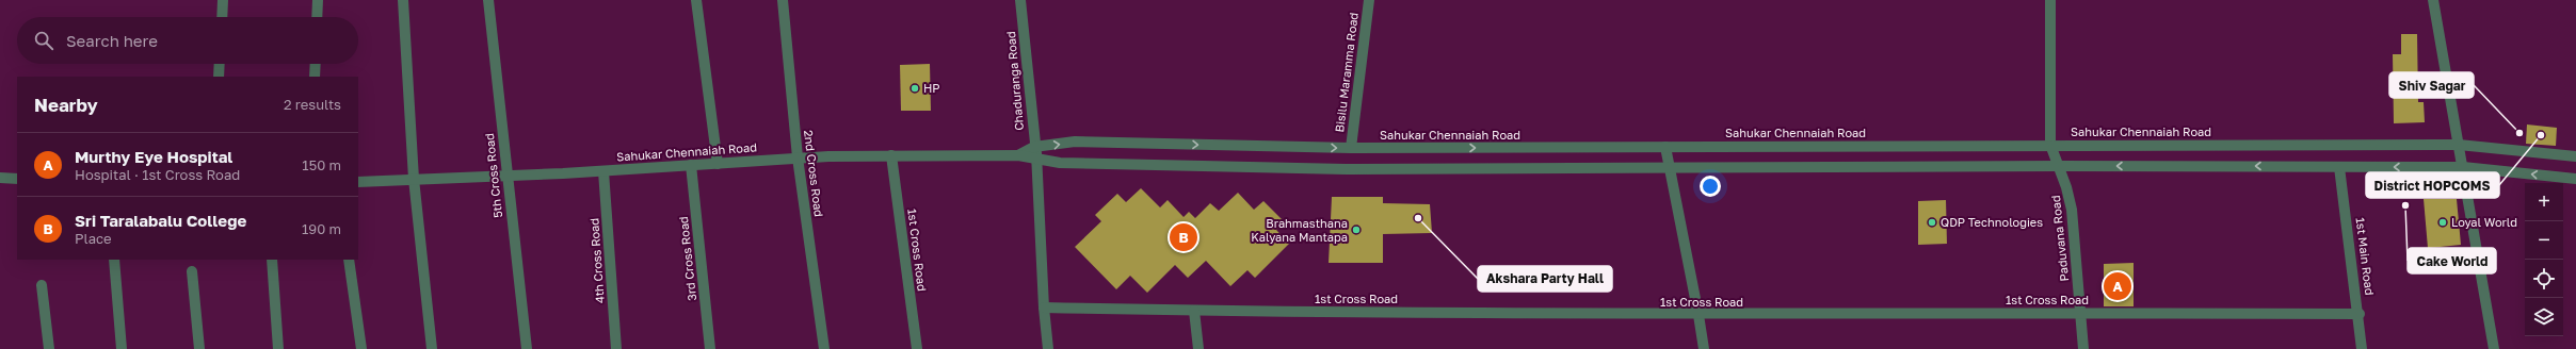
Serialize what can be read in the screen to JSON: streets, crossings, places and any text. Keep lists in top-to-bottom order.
{
  "streets": {
    "street": [
      "Bisilu Maramma Road",
      "Chaduranga Road",
      "Sahukar Chennaiah Road",
      "2nd Cross Road",
      "5th Cross Road",
      "Paduvana Road",
      "1st Cross Road",
      "1st Main Road",
      "3rd Cross Road",
      "4th Cross Road"
    ]
  },
  "crossings": [
    ["Bisilu Maramma Road", "Sahukar Chennaiah Road"],
    ["Chaduranga Road", "Sahukar Chennaiah Road"],
    ["Chaduranga Road", "1st Cross Road"],
    ["Sahukar Chennaiah Road", "2nd Cross Road"],
    ["Sahukar Chennaiah Road", "5th Cross Road"],
    ["Sahukar Chennaiah Road", "Paduvana Road"],
    ["Sahukar Chennaiah Road", "1st Cross Road"],
    ["Sahukar Chennaiah Road", "1st Main Road"],
    ["Sahukar Chennaiah Road", "3rd Cross Road"],
    ["Sahukar Chennaiah Road", "4th Cross Road"],
    ["Paduvana Road", "1st Cross Road"],
    ["1st Cross Road", "1st Main Road"]
  ],
  "places": [
    "HP",
    "Shiv Sagar",
    "District HOPCOMS",
    "Cake World",
    "Akshara Party Hall",
    "QDP Technologies",
    "Loyal World",
    "Brahmasthana Kalyana Mantapa"
  ],
  "page": {
    "search": "Search here",
    "heading": ["Nearby", "2 results"],
    "list": [
      {
        "mark": "A",
        "name": "Murthy Eye Hospital",
        "note": "Hospital · 1st Cross Road",
        "value": "150 m"
      },
      {
        "mark": "B",
        "name": "Sri Taralabalu College",
        "note": "Place",
        "value": "190 m"
      }
    ],
    "map_buttons": ["+", "−"],
    "pins": ["B", "A"]
  }
}
